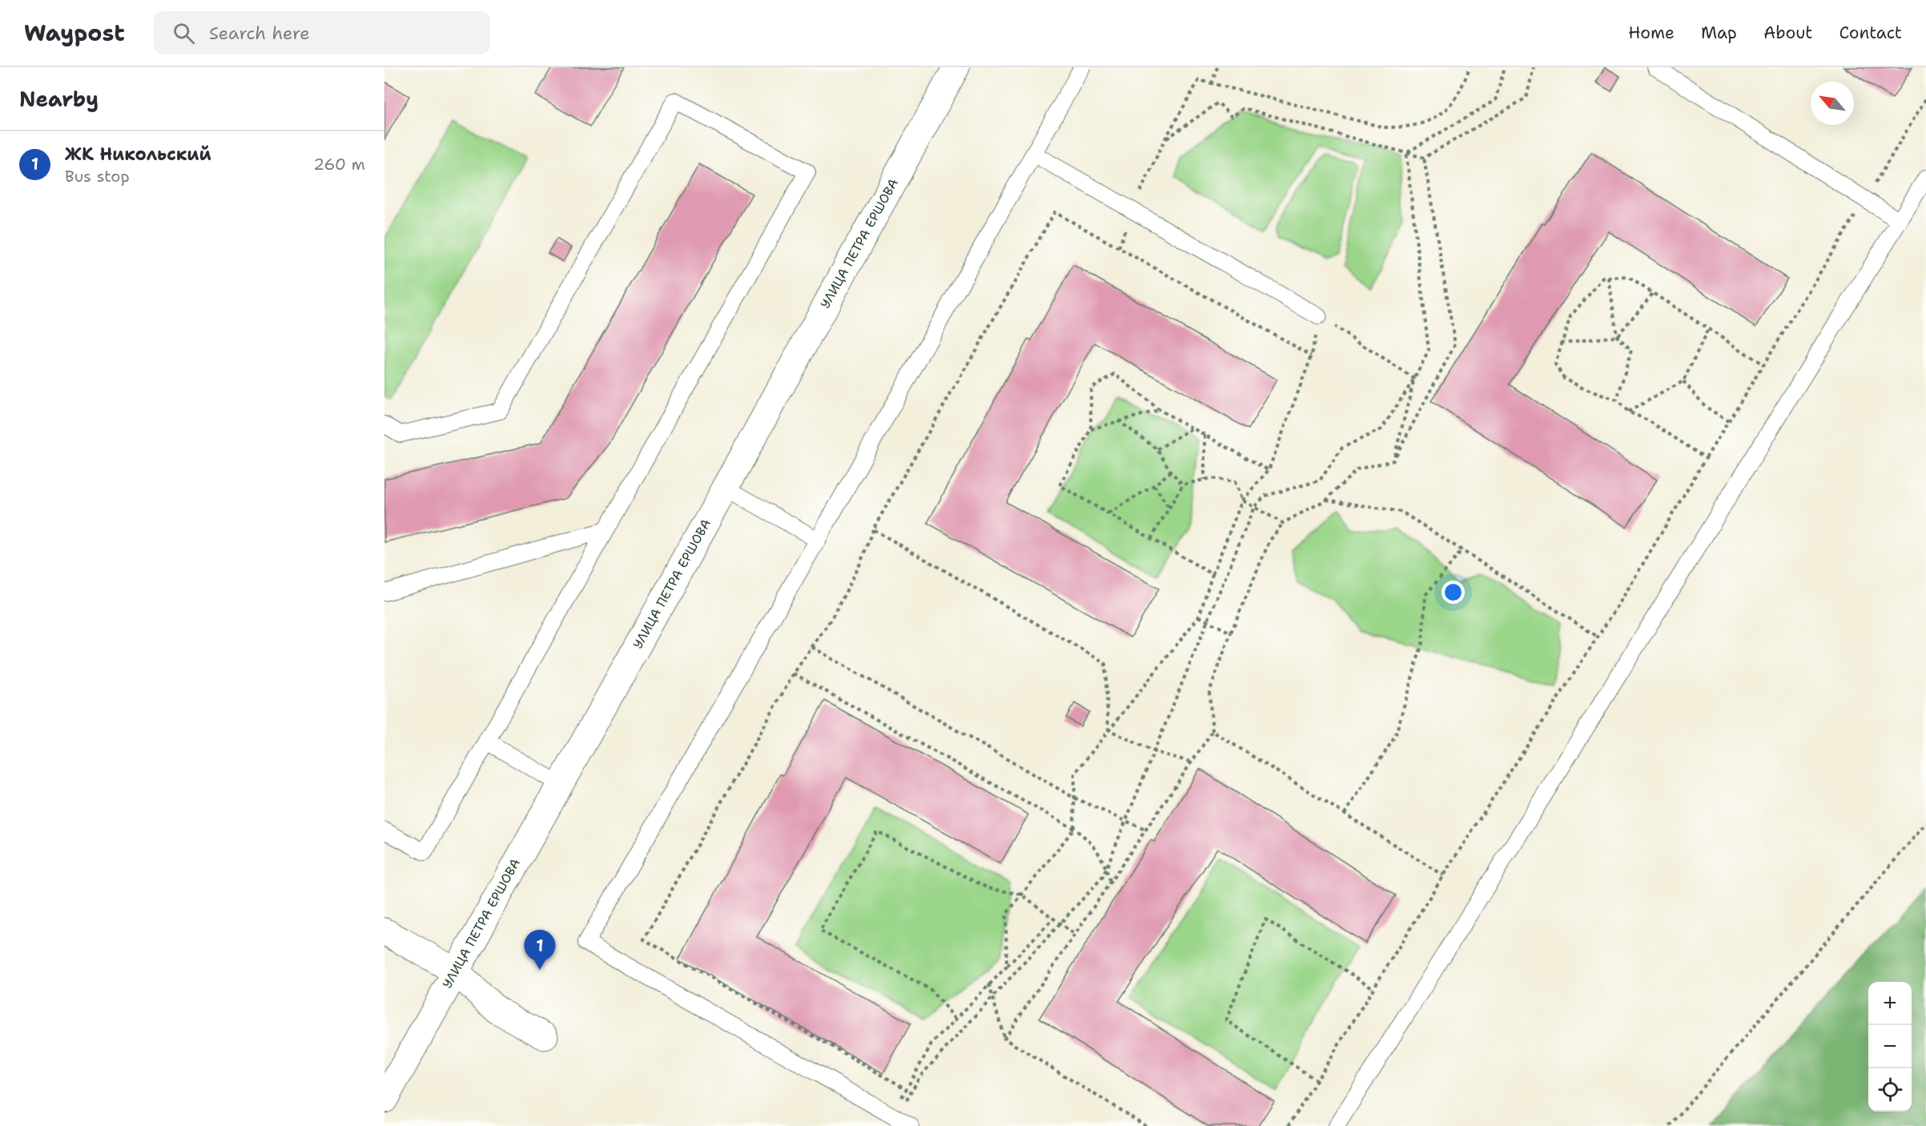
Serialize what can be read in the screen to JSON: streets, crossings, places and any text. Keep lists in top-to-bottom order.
{
  "streets": {
    "street": ["УЛИЦА ПЕТРА ЕРШОВА"]
  },
  "north": "top left",
  "page": {
    "header": "Waypost",
    "search": "Search here",
    "nav": [
      "Home",
      "Map",
      "About",
      "Contact"
    ],
    "heading": "Nearby",
    "list": [
      {
        "mark": "1",
        "name": "ЖК Никольский",
        "note": "Bus stop",
        "value": "260 m"
      }
    ],
    "pins": "1",
    "map_buttons": ["+", "−"]
  }
}
